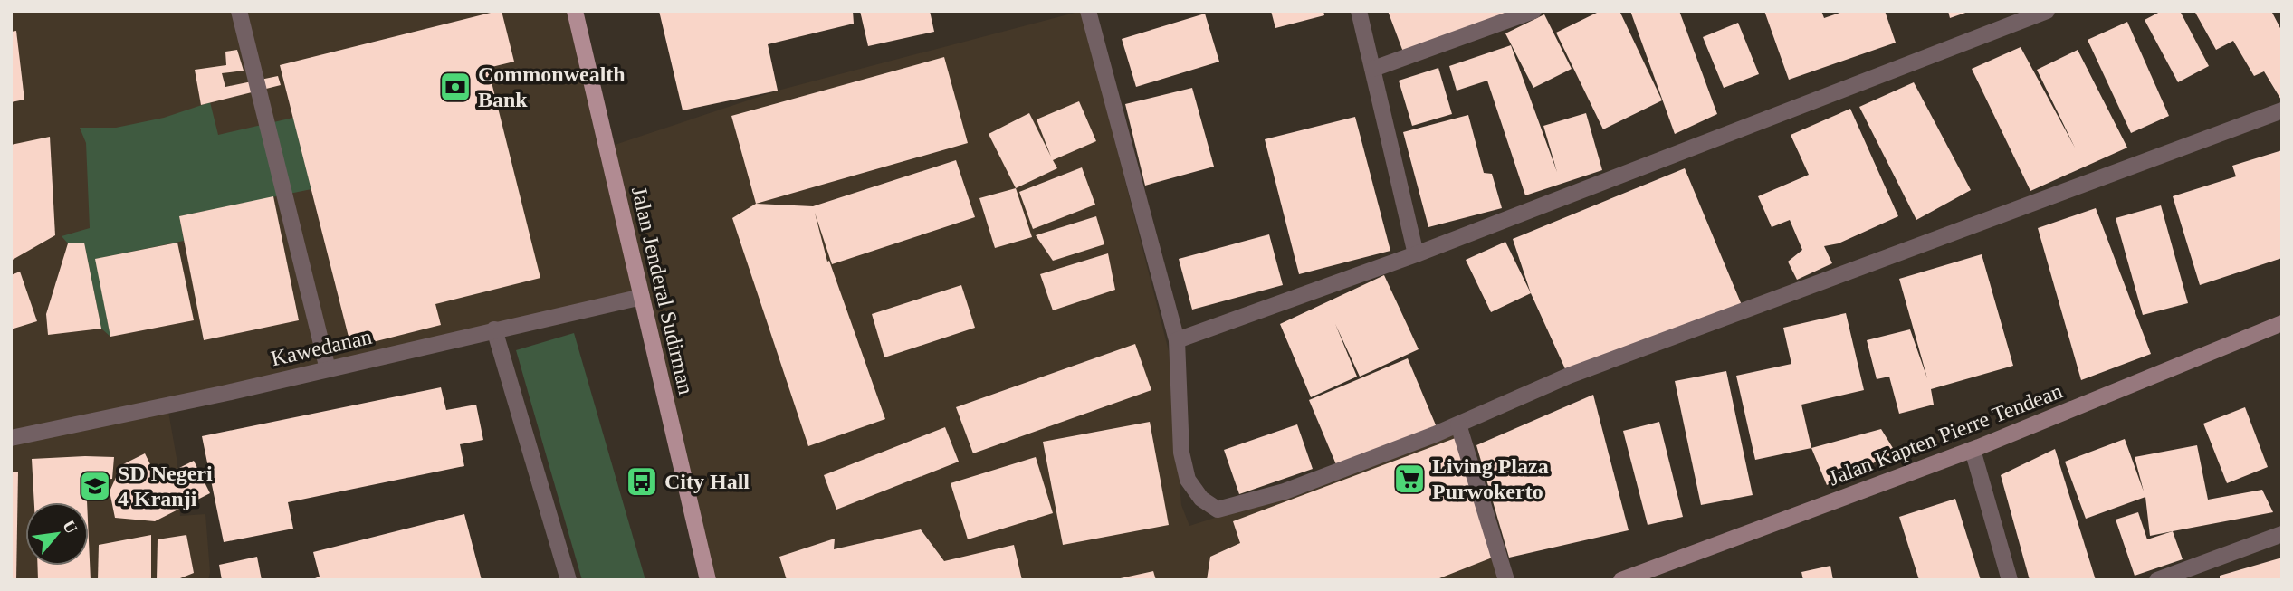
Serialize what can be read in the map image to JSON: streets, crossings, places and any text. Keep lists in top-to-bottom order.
{
  "streets": {
    "main road": ["Jalan Jenderal Sudirman", "Jalan Kapten Pierre Tendean"],
    "street": ["Kawedanan"]
  },
  "crossings": [
    ["Jalan Jenderal Sudirman", "Kawedanan"]
  ],
  "places": {
    "bank": ["Commonwealth Bank"],
    "supermarket": ["Living Plaza Purwokerto"],
    "bus stop": ["City Hall"],
    "school or university": ["SD Negeri 4 Kranji"]
  },
  "north": "top right"
}
